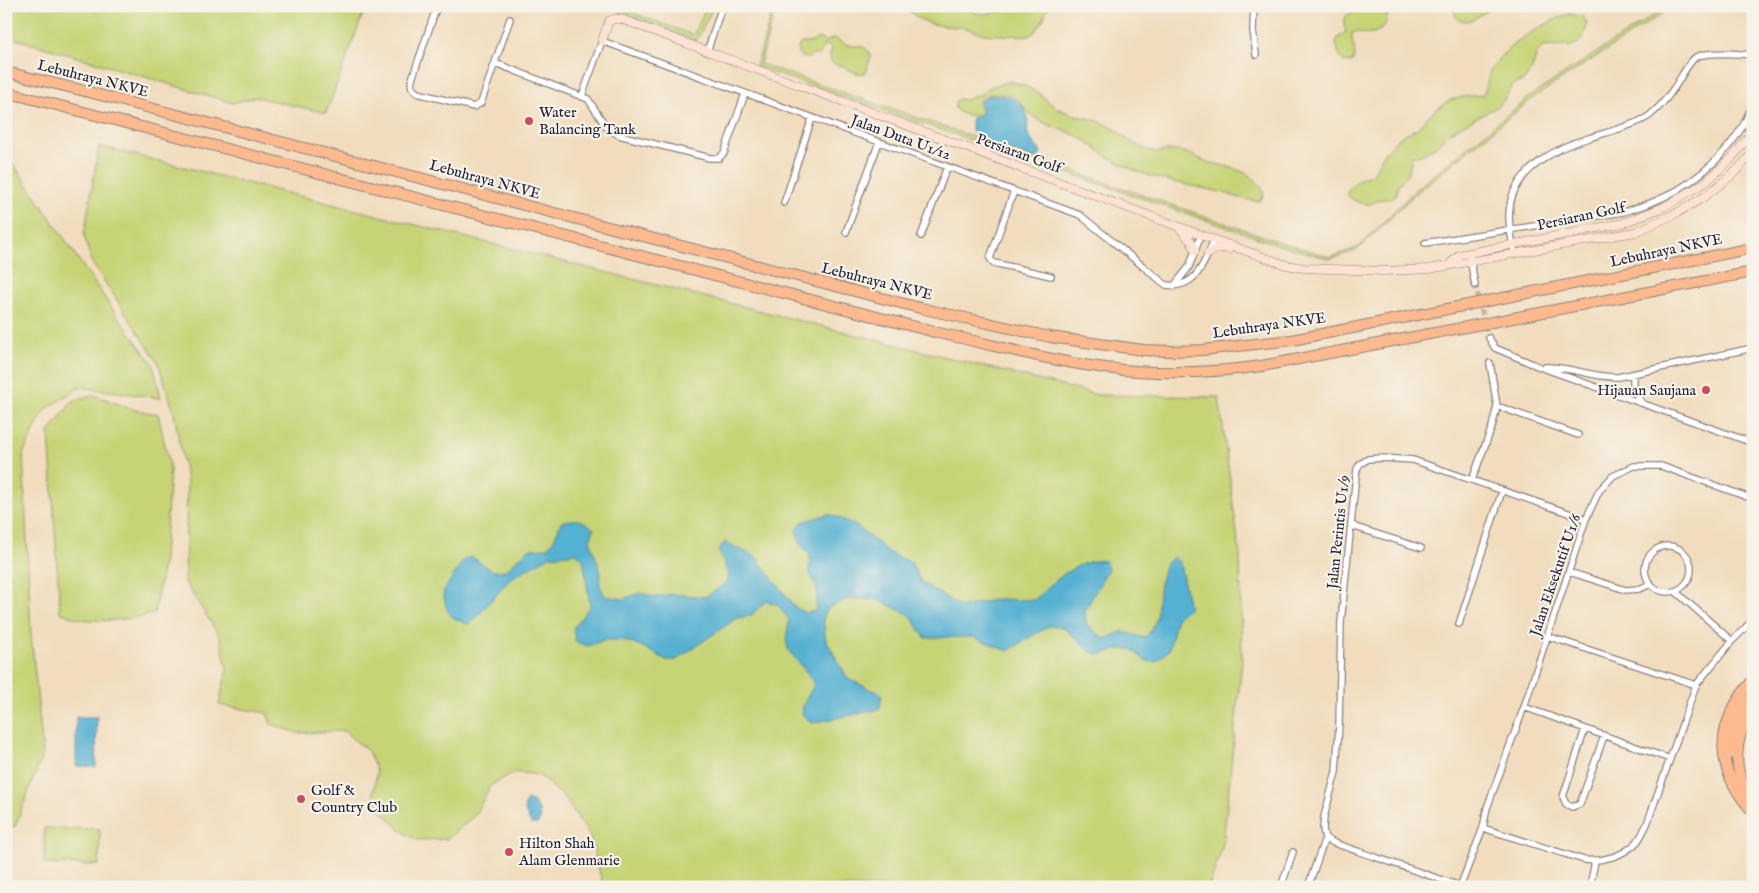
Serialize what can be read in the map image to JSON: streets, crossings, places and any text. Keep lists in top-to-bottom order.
{
  "streets": {
    "highway": ["Lebuhraya NKVE"],
    "street": [
      "Jalan Duta U1/12",
      "Persiaran Golf",
      "Jalan Perintis U1/9",
      "Jalan Eksekutif U1/6"
    ]
  },
  "crossings": [
    ["Jalan Duta U1/12", "Persiaran Golf"],
    ["Jalan Perintis U1/9", "Jalan Eksekutif U1/6"]
  ],
  "places": [
    "Water Balancing Tank",
    "Hijauan Saujana",
    "Golf & Country Club",
    "Hilton Shah Alam Glenmarie"
  ]
}
